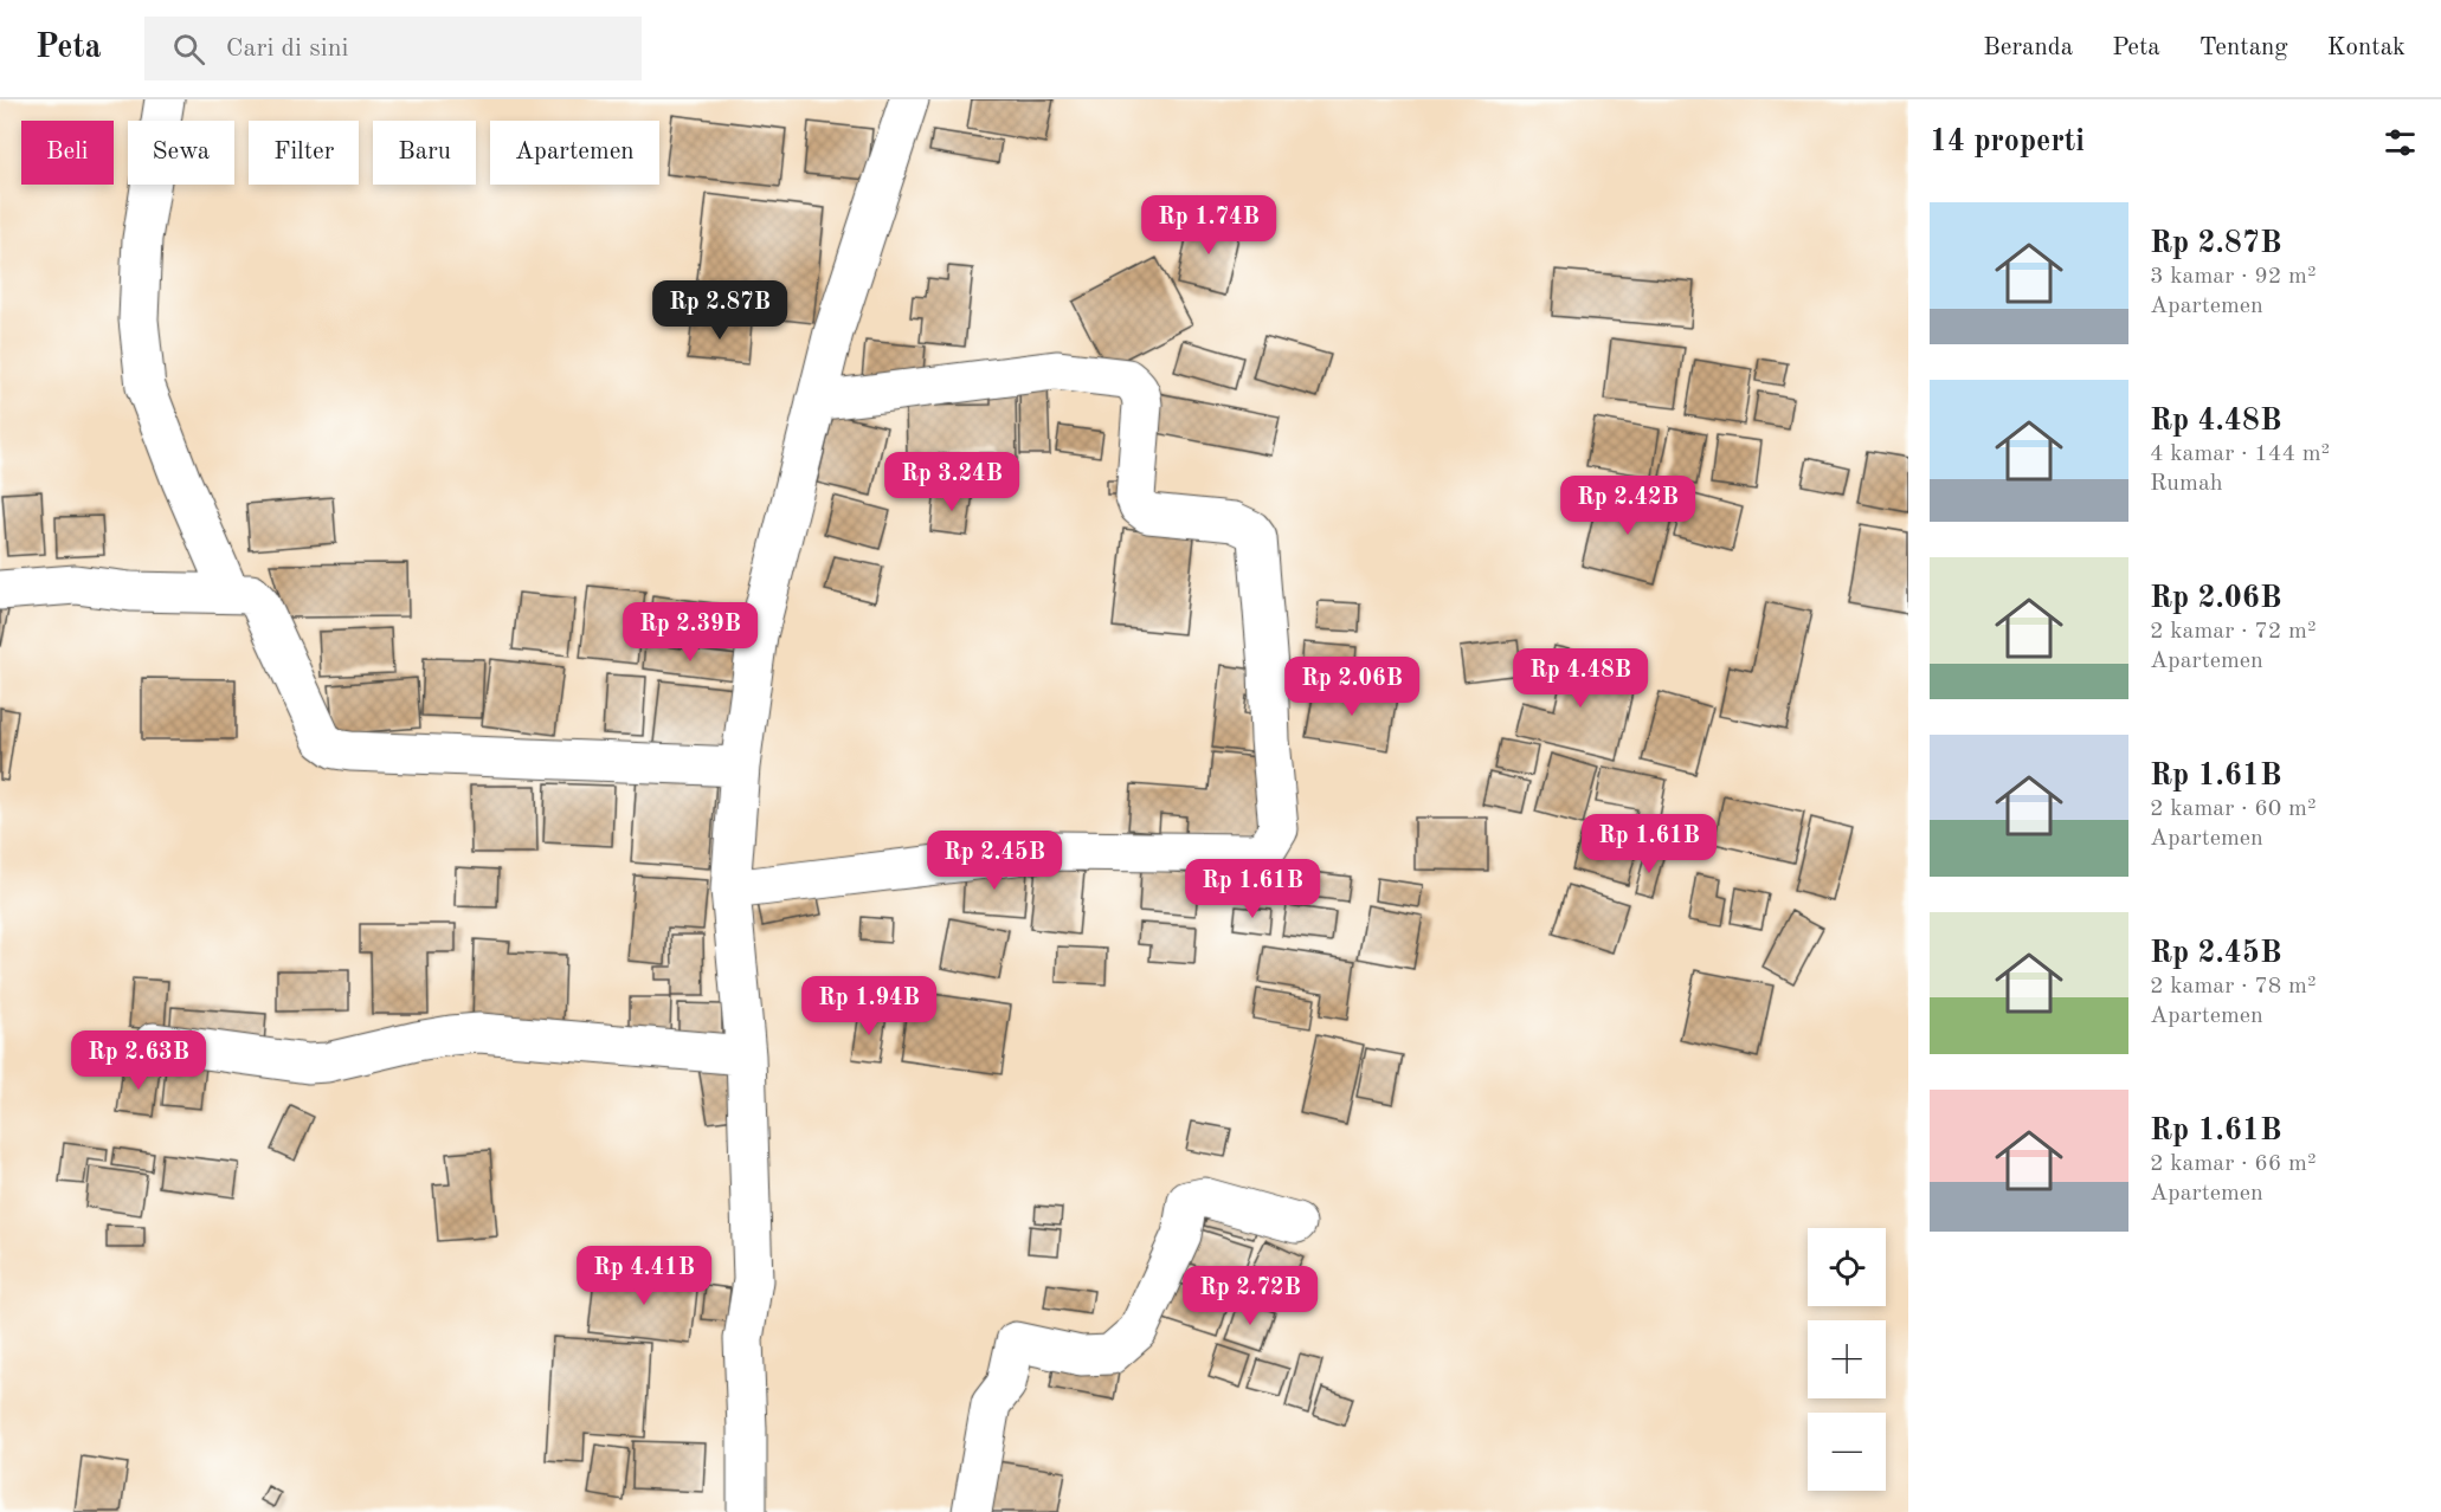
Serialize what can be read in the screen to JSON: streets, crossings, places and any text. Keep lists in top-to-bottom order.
{
  "page": {
    "header": "Peta",
    "search": "Cari di sini",
    "nav": [
      "Beranda",
      "Peta",
      "Tentang",
      "Kontak"
    ],
    "heading": "14 properti",
    "chip": [
      "Beli",
      "Sewa",
      "Filter",
      "Baru",
      "Apartemen"
    ],
    "list": [
      {
        "name": "Rp 2.87B",
        "note": "3 kamar · 92 m² · Apartemen"
      },
      {
        "name": "Rp 4.48B",
        "note": "4 kamar · 144 m² · Rumah"
      },
      {
        "name": "Rp 2.06B",
        "note": "2 kamar · 72 m² · Apartemen"
      },
      {
        "name": "Rp 1.61B",
        "note": "2 kamar · 60 m² · Apartemen"
      },
      {
        "name": "Rp 2.45B",
        "note": "2 kamar · 78 m² · Apartemen"
      },
      {
        "name": "Rp 1.61B",
        "note": "2 kamar · 66 m² · Apartemen"
      }
    ],
    "price": [
      "Rp 1.74B",
      "Rp 2.87B",
      "Rp 3.24B",
      "Rp 2.42B",
      "Rp 2.39B",
      "Rp 4.48B",
      "Rp 2.06B",
      "Rp 1.61B",
      "Rp 2.45B",
      "Rp 1.61B",
      "Rp 1.94B",
      "Rp 2.63B",
      "Rp 4.41B",
      "Rp 2.72B"
    ],
    "map_buttons": ["+", "−"]
  }
}
